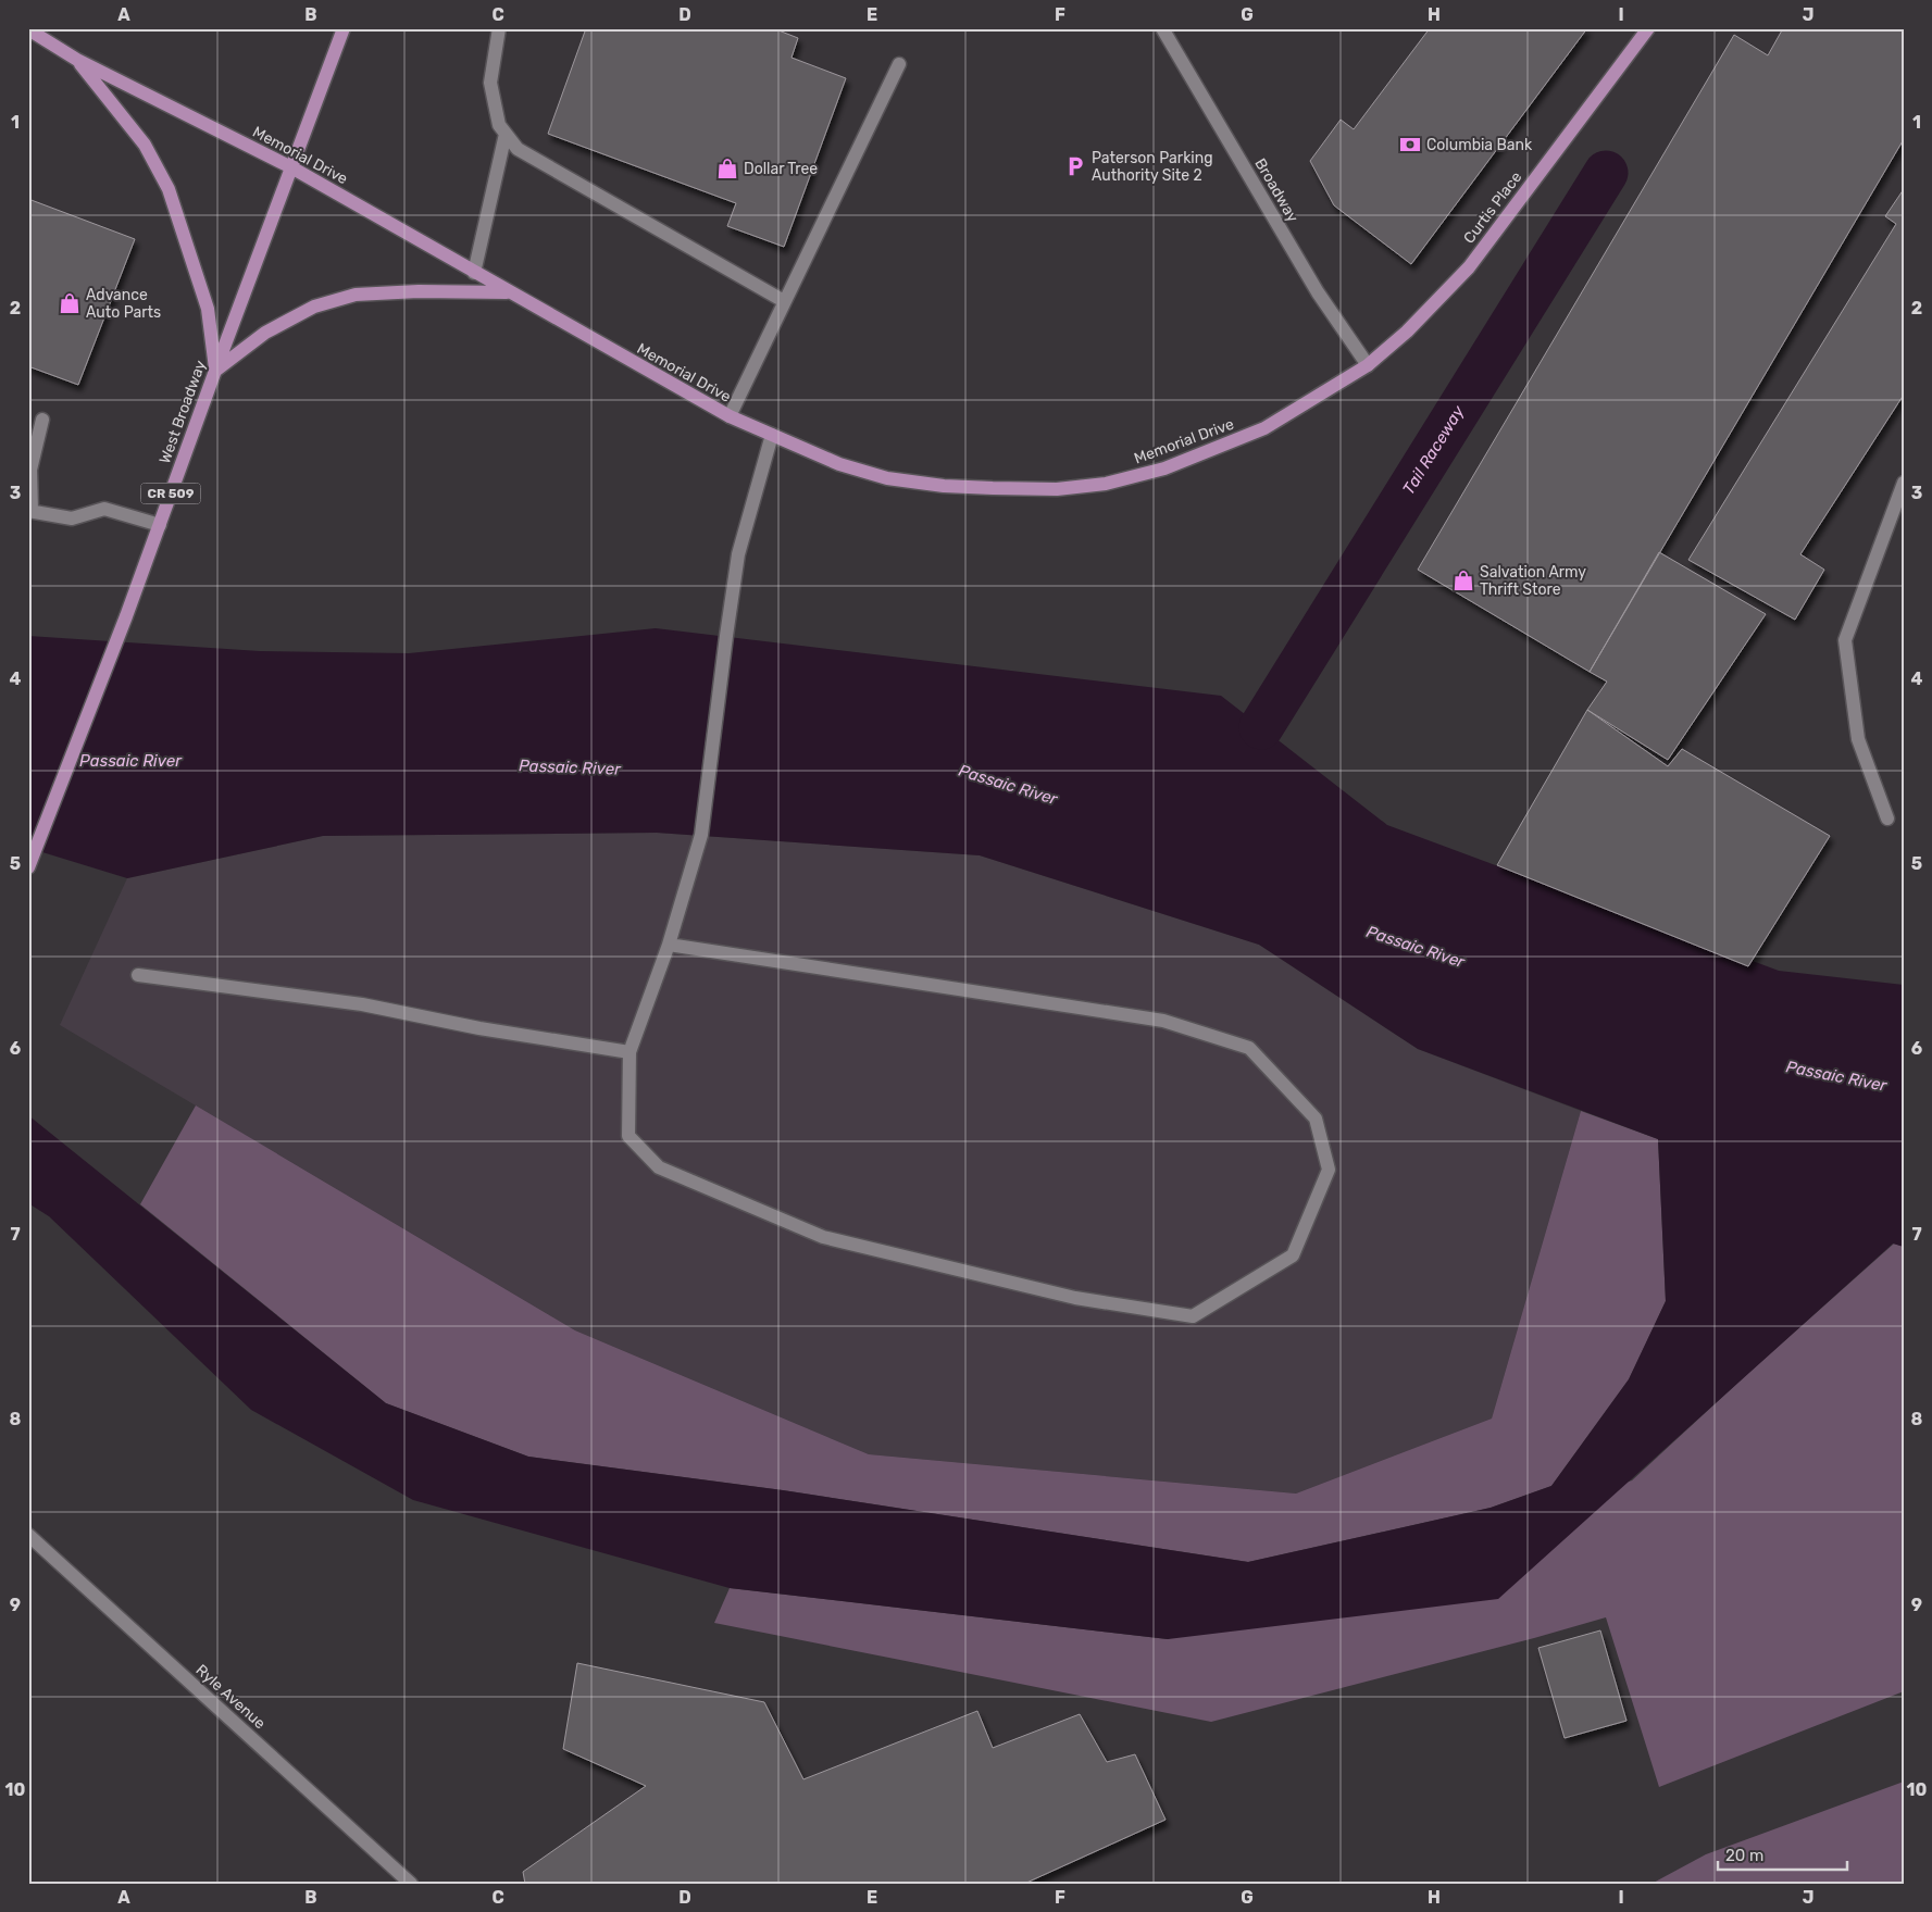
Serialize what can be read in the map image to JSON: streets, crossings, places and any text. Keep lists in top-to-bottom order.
{
  "streets": {
    "main road": [
      "Memorial Drive",
      "Curtis Place",
      "West Broadway",
      "CR 509"
    ],
    "street": ["Broadway", "Ryle Avenue"]
  },
  "crossings": [
    ["Memorial Drive", "Broadway"],
    ["Memorial Drive", "Curtis Place"],
    ["Memorial Drive", "West Broadway"],
    ["Broadway", "Curtis Place"]
  ],
  "water": ["Tail Raceway", "Passaic River"],
  "places": {
    "bank": ["Columbia Bank"],
    "parking": ["Paterson Parking Authority Site 2"],
    "shop": ["Dollar Tree", "Advance Auto Parts", "Salvation Army Thrift Store"]
  },
  "scale_bar": "20 m",
  "grid": {
    "columns": [
      "A",
      "B",
      "C",
      "D",
      "E",
      "F",
      "G",
      "H",
      "I",
      "J"
    ],
    "rows": [
      "1",
      "2",
      "3",
      "4",
      "5",
      "6",
      "7",
      "8",
      "9",
      "10"
    ]
  }
}
